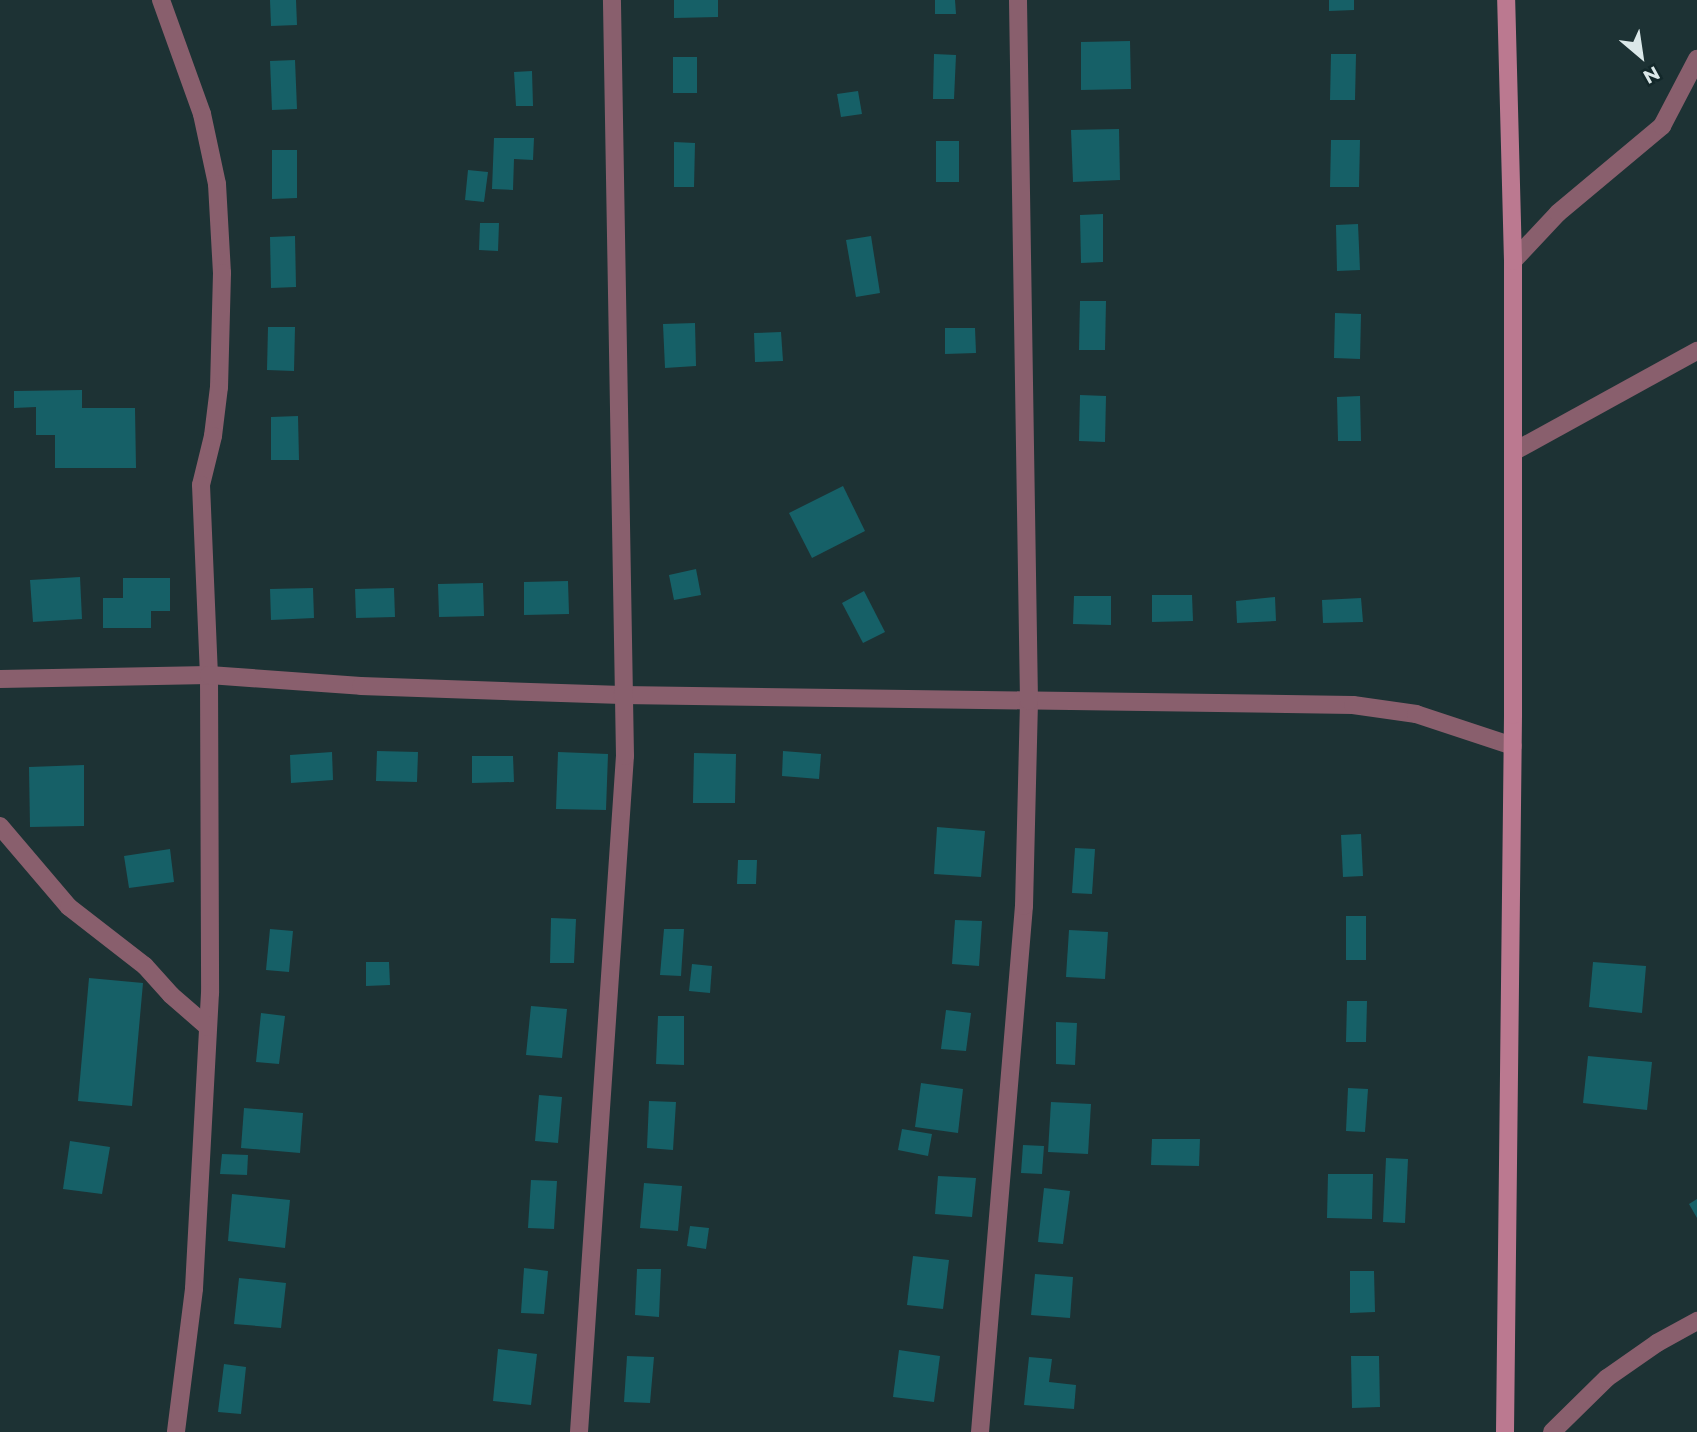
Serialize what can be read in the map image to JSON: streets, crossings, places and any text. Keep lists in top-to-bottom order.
{
  "north": "bottom right"
}
